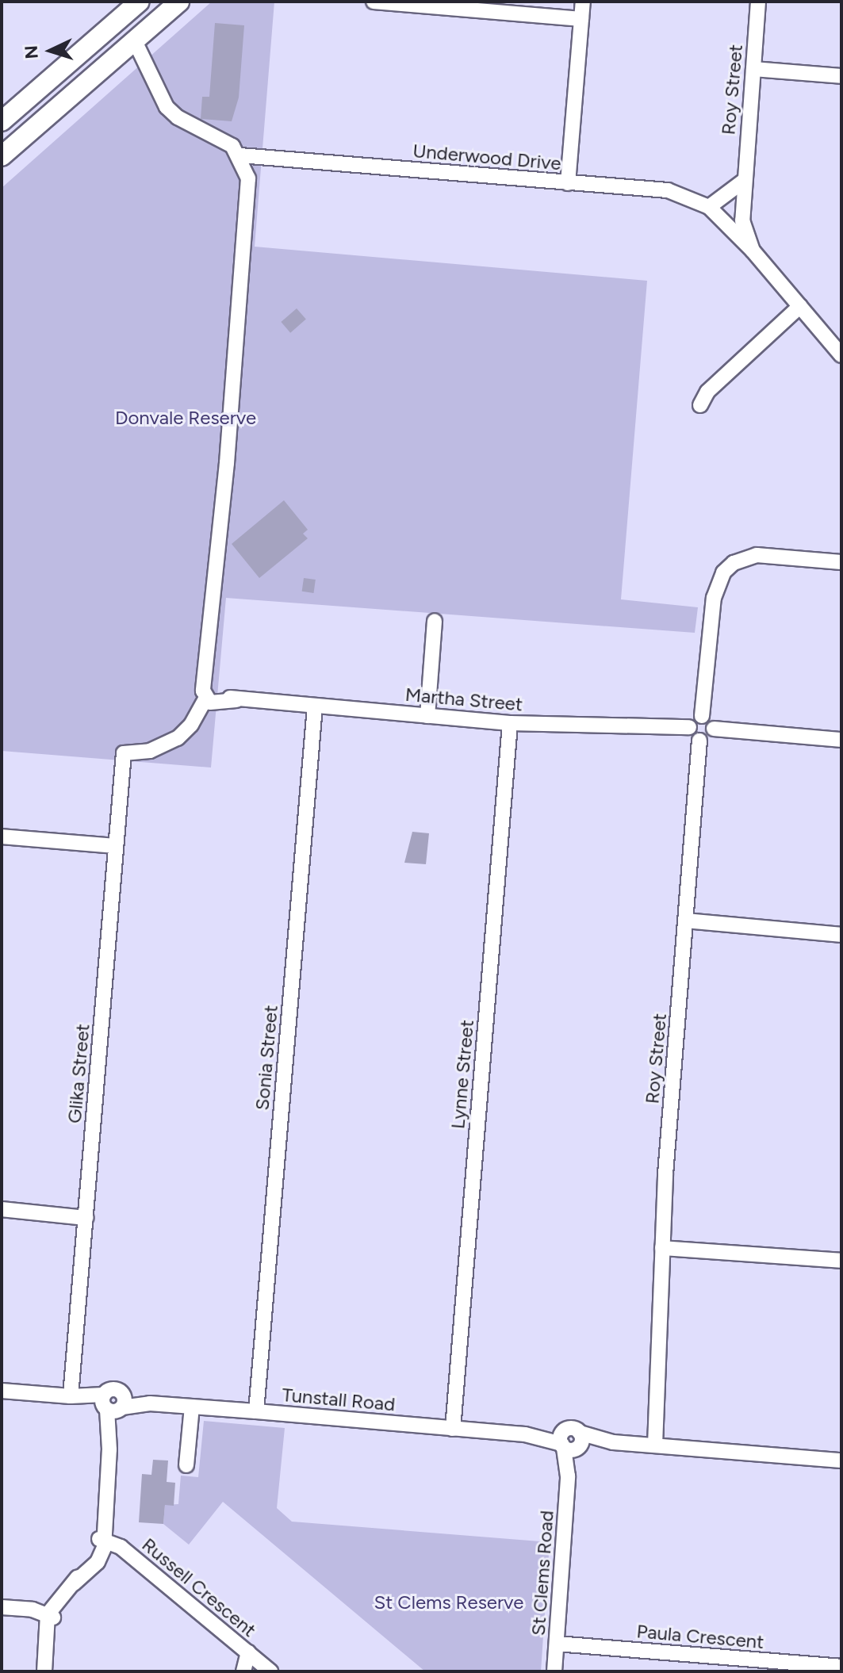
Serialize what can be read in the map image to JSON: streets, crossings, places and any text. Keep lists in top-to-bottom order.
{
  "streets": {
    "street": [
      "Roy Street",
      "Underwood Drive",
      "Martha Street",
      "Sonia Street",
      "Glika Street",
      "Lynne Street",
      "Tunstall Road",
      "St Clems Road",
      "Russell Crescent",
      "Paula Crescent"
    ]
  },
  "crossings": [
    ["Roy Street", "Underwood Drive"],
    ["Roy Street", "Martha Street"],
    ["Roy Street", "Tunstall Road"],
    ["Martha Street", "Sonia Street"],
    ["Martha Street", "Glika Street"],
    ["Martha Street", "Lynne Street"],
    ["Sonia Street", "Tunstall Road"],
    ["Glika Street", "Tunstall Road"],
    ["Lynne Street", "Tunstall Road"],
    ["Tunstall Road", "St Clems Road"],
    ["St Clems Road", "Paula Crescent"]
  ],
  "parks": ["Donvale Reserve", "St Clems Reserve"],
  "north": "left"
}
